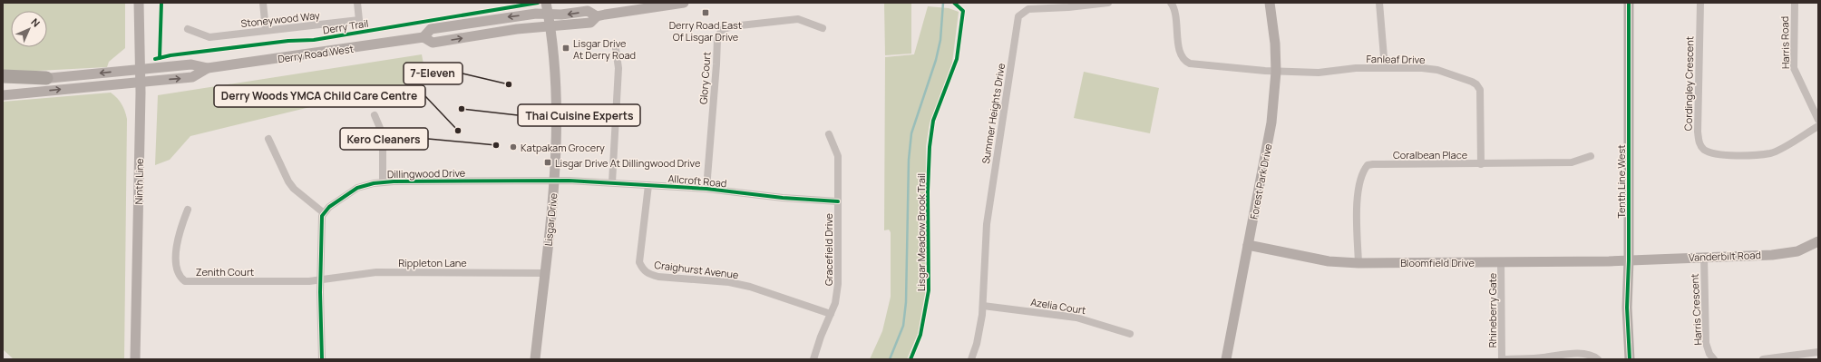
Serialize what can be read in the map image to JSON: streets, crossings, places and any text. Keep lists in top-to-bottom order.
{
  "streets": {
    "street": [
      "Stoneywood Way",
      "Harris Road",
      "Derry Road West",
      "Fanleaf Drive",
      "Glory Court",
      "Cordingley Crescent",
      "Summer Heights Drive",
      "Coralbean Place",
      "Dillingwood Drive",
      "Allcroft Road",
      "Ninth Line",
      "Forest Park Drive",
      "Tenth Line West",
      "Lisgar Drive",
      "Gracefield Drive",
      "Vanderbilt Road",
      "Rippleton Lane",
      "Bloomfield Drive",
      "Craighurst Avenue",
      "Zenith Court",
      "Azelia Court",
      "Harris Crescent",
      "Rhineberry Gate"
    ],
    "cycle path": ["Derry Trail", "Lisgar Meadow Brook Trail"]
  },
  "crossings": [
    ["Derry Road West", "Ninth Line"],
    ["Derry Road West", "Lisgar Drive"],
    ["Fanleaf Drive", "Coralbean Place"],
    ["Fanleaf Drive", "Forest Park Drive"],
    ["Glory Court", "Allcroft Road"],
    ["Summer Heights Drive", "Azelia Court"],
    ["Coralbean Place", "Bloomfield Drive"],
    ["Dillingwood Drive", "Allcroft Road"],
    ["Dillingwood Drive", "Lisgar Drive"],
    ["Allcroft Road", "Lisgar Drive"],
    ["Allcroft Road", "Gracefield Drive"],
    ["Allcroft Road", "Craighurst Avenue"],
    ["Forest Park Drive", "Bloomfield Drive"],
    ["Tenth Line West", "Vanderbilt Road"],
    ["Tenth Line West", "Bloomfield Drive"],
    ["Lisgar Drive", "Rippleton Lane"],
    ["Gracefield Drive", "Craighurst Avenue"],
    ["Vanderbilt Road", "Bloomfield Drive"],
    ["Vanderbilt Road", "Harris Crescent"],
    ["Rippleton Lane", "Zenith Court"],
    ["Bloomfield Drive", "Rhineberry Gate"]
  ],
  "places": {
    "transit": ["Derry Road East Of Lisgar Drive", "Lisgar Drive At Derry Road", "Lisgar Drive At Dillingwood Drive"],
    "other": [
      "7-Eleven",
      "Thai Cuisine Experts",
      "Derry Woods YMCA Child Care Centre",
      "Kero Cleaners",
      "Katpakam Grocery"
    ]
  },
  "north": "top right"
}
